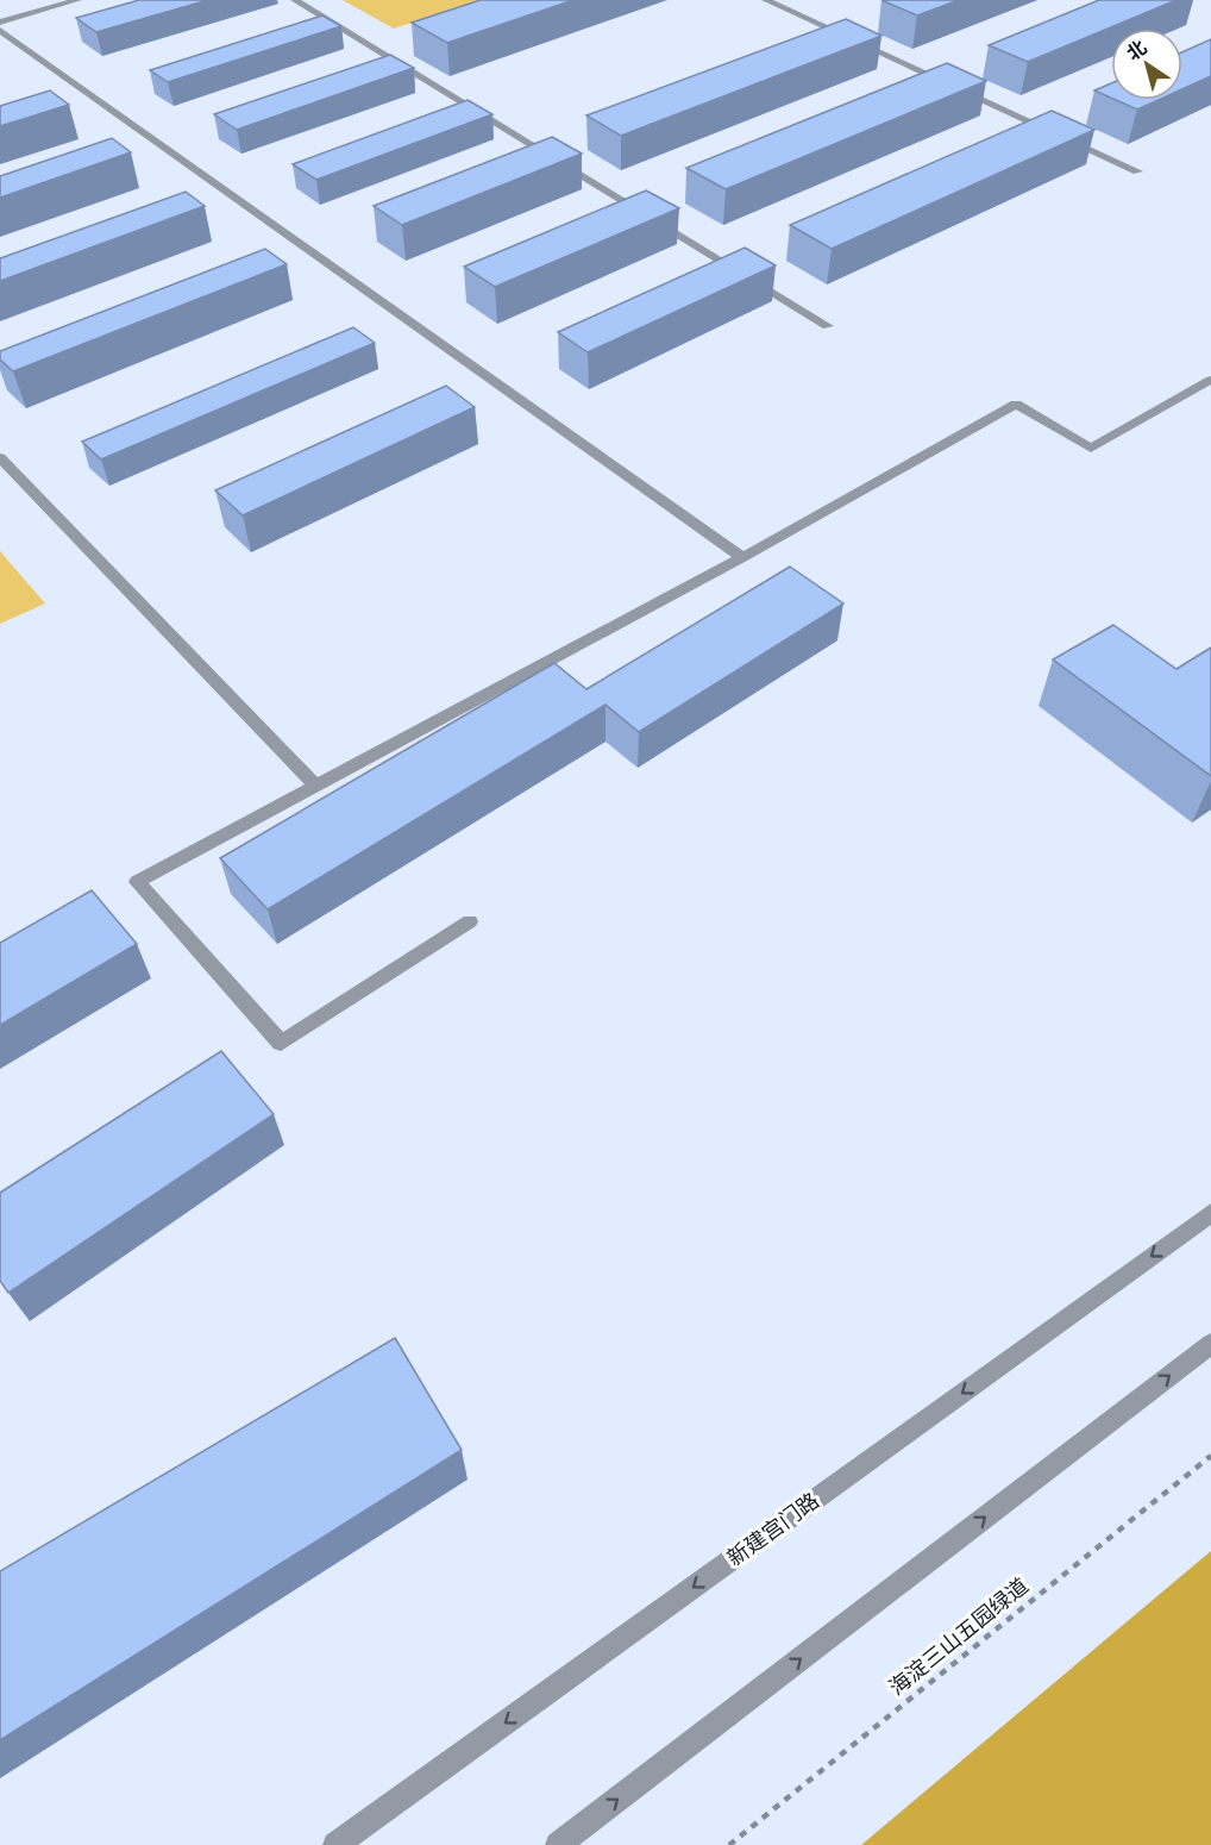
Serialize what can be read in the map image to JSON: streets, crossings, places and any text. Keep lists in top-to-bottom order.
{
  "streets": {
    "street": ["新建宫门路"],
    "path": ["海淀三山五园绿道"]
  },
  "north": "top left"
}
